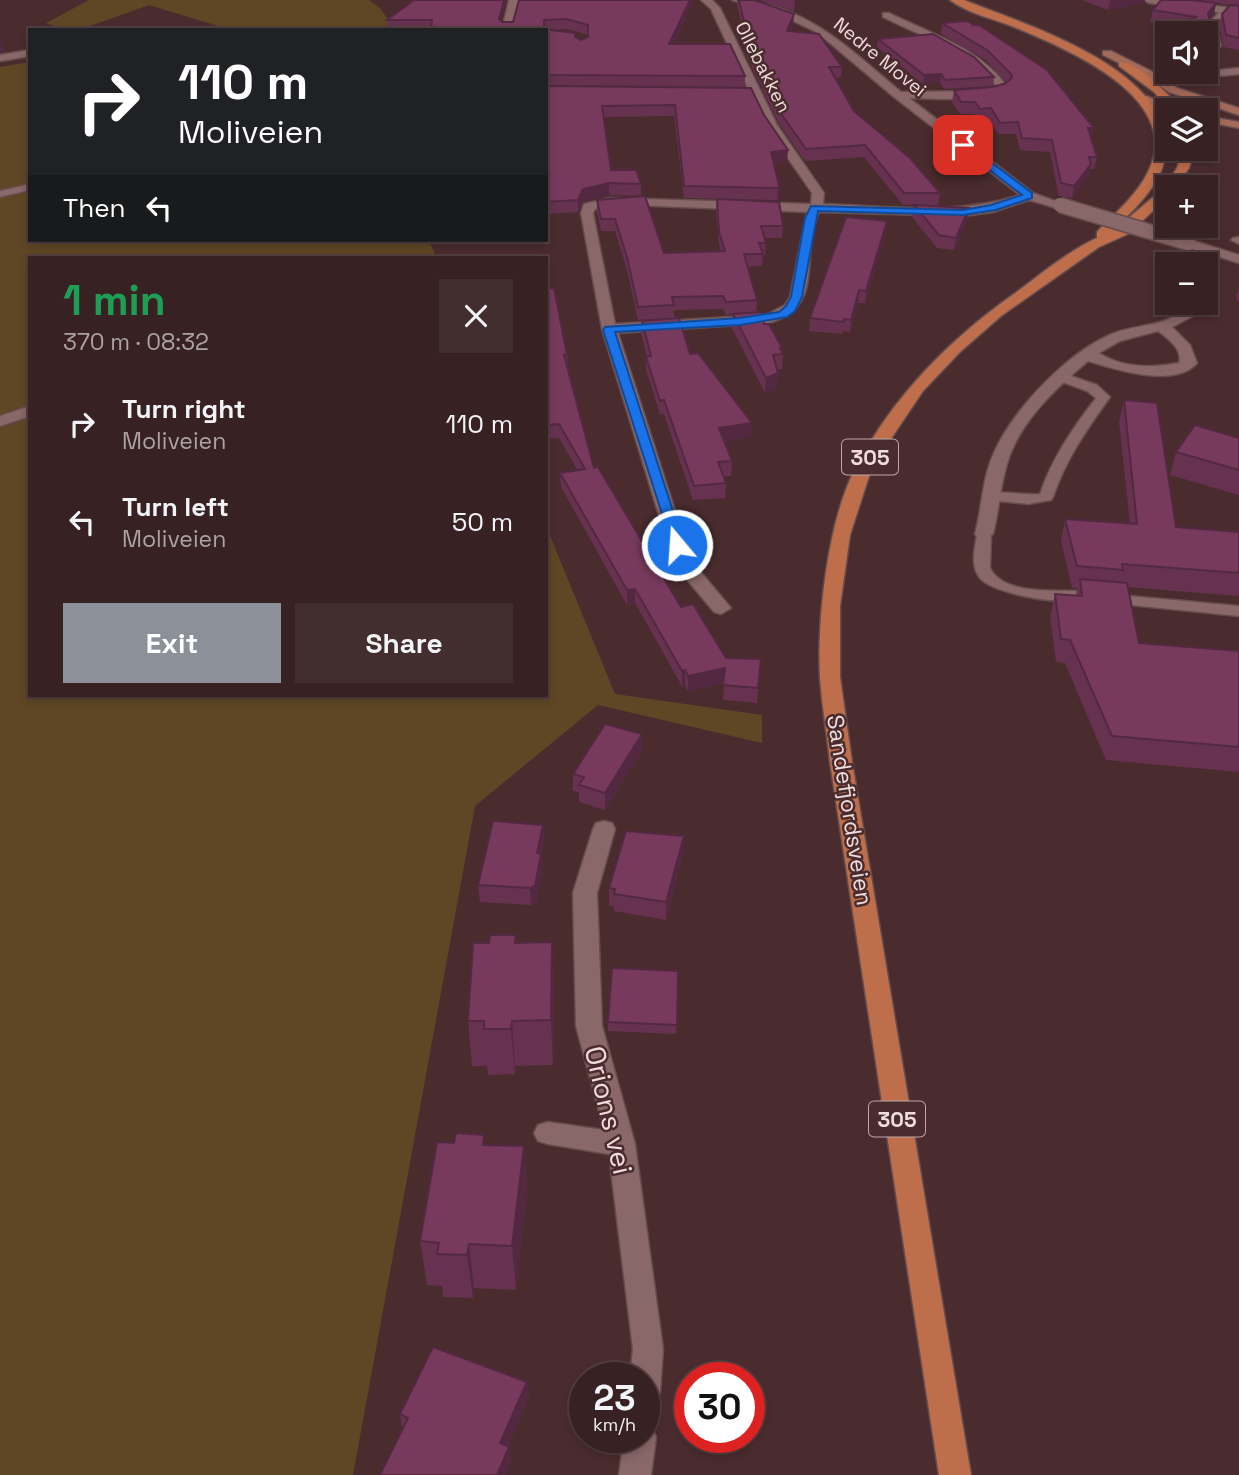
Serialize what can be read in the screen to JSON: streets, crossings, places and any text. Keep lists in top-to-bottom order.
{
  "streets": {
    "main road": ["305", "Sandefjordsveien"],
    "street": ["Nedre Movei", "Ollebakken", "Orions vei"]
  },
  "page": {
    "map_buttons": ["+", "−"],
    "turn": ["110 m", "Moliveien"],
    "then": "Then",
    "heading": ["1 min", "370 m · 08:32"],
    "list": [
      {
        "name": "Turn right",
        "note": "Moliveien",
        "value": "110 m"
      },
      {
        "name": "Turn left",
        "note": "Moliveien",
        "value": "50 m"
      }
    ],
    "buttons": ["Exit", "Share"],
    "speed": "23 km/h",
    "limit": "30"
  }
}
